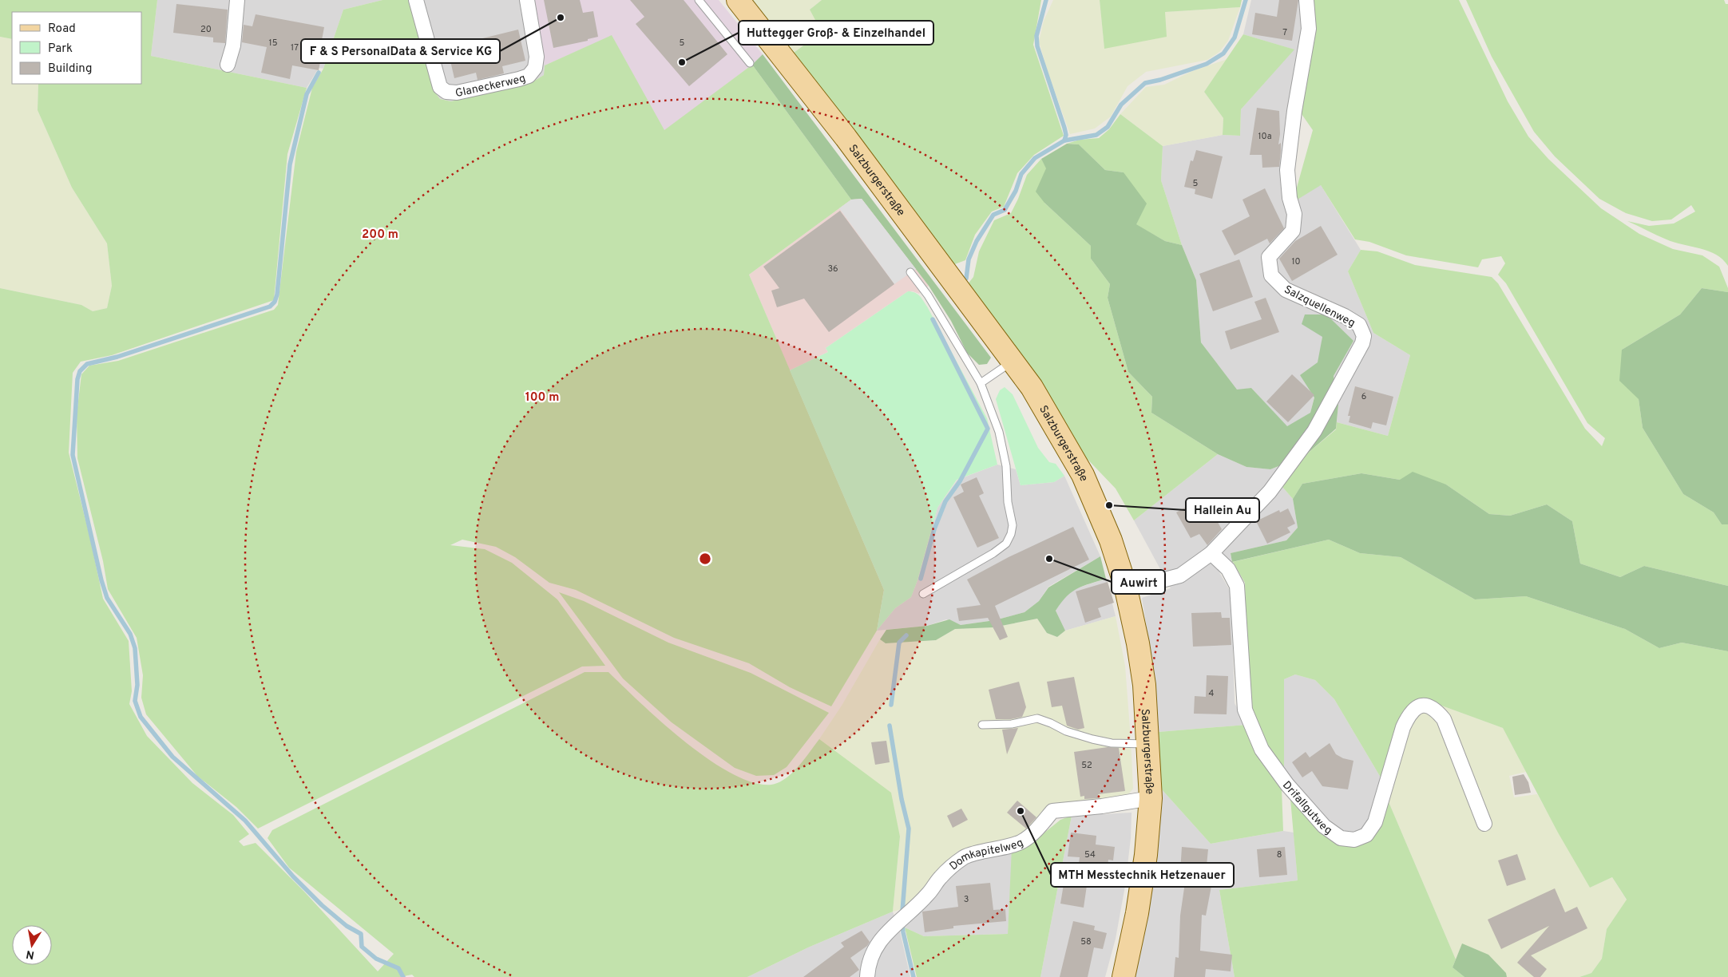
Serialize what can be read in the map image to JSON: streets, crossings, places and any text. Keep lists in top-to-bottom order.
{
  "streets": {
    "main road": ["Salzburgerstraße"],
    "street": [
      "Glaneckerweg",
      "Salzquellenweg",
      "Drifallgutweg",
      "Domkapitelweg"
    ]
  },
  "crossings": [
    ["Salzburgerstraße", "Salzquellenweg"],
    ["Salzburgerstraße", "Domkapitelweg"],
    ["Salzquellenweg", "Drifallgutweg"]
  ],
  "places": [
    "F & S PersonalData & Service KG",
    "Huttegger Groß- & Einzelhandel",
    "Hallein Au",
    "Auwirt",
    "MTH Messtechnik Hetzenauer"
  ],
  "house_numbers": [
    "20",
    "7",
    "15",
    "5",
    "17",
    "10a",
    "5",
    "10",
    "36",
    "6",
    "4",
    "52",
    "54",
    "8",
    "3",
    "58"
  ],
  "legend": ["Road", "Park", "Building"],
  "north": "bottom",
  "rings": ["200 m", "100 m"]
}
